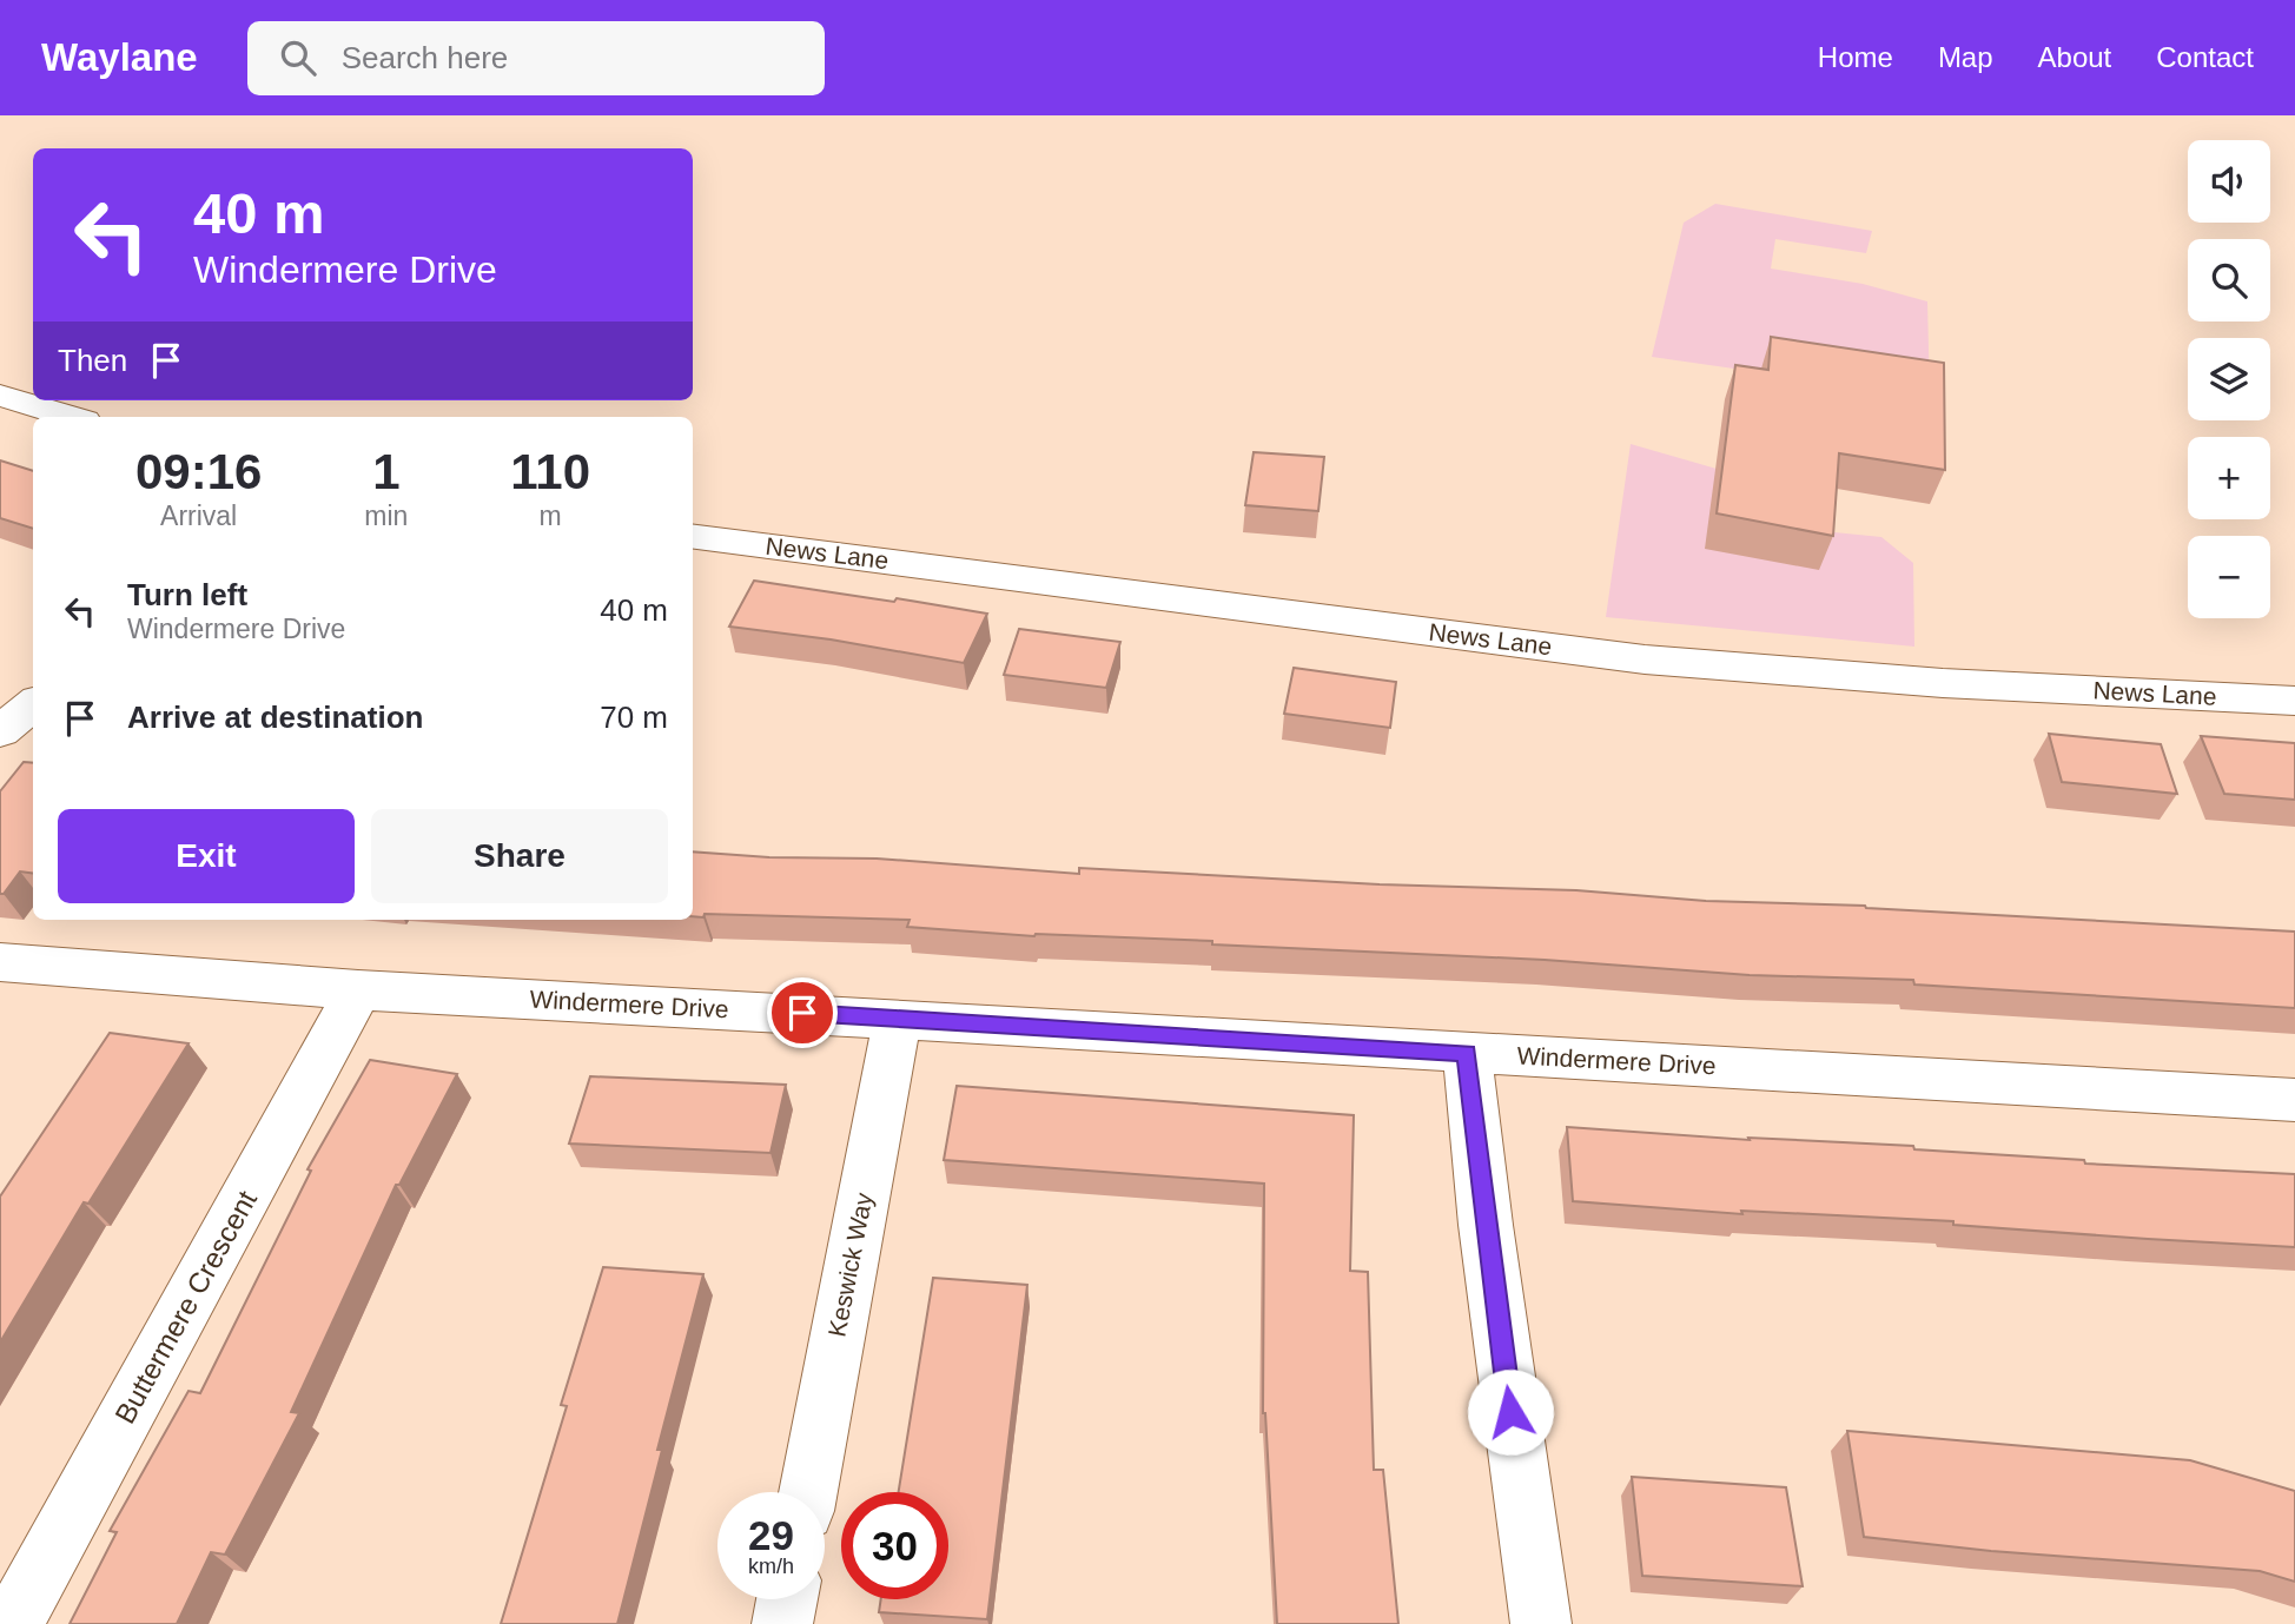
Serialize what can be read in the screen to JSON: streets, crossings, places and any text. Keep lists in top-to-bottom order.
{
  "streets": {
    "street": [
      "News Lane",
      "Windermere Drive",
      "Keswick Way",
      "Buttermere Crescent"
    ]
  },
  "crossings": [
    ["Windermere Drive", "Keswick Way"],
    ["Windermere Drive", "Buttermere Crescent"]
  ],
  "page": {
    "header": "Waylane",
    "search": "Search here",
    "nav": [
      "Home",
      "Map",
      "About",
      "Contact"
    ],
    "map_buttons": ["+", "−"],
    "turn": ["40 m", "Windermere Drive"],
    "then": "Then",
    "eta": [
      "09:16",
      "Arrival",
      "1",
      "min",
      "110",
      "m"
    ],
    "list": [
      {
        "name": "Turn left",
        "note": "Windermere Drive",
        "value": "40 m"
      },
      {
        "name": "Arrive at destination",
        "value": "70 m"
      }
    ],
    "buttons": ["Exit", "Share"],
    "speed": "29 km/h",
    "limit": "30"
  }
}
